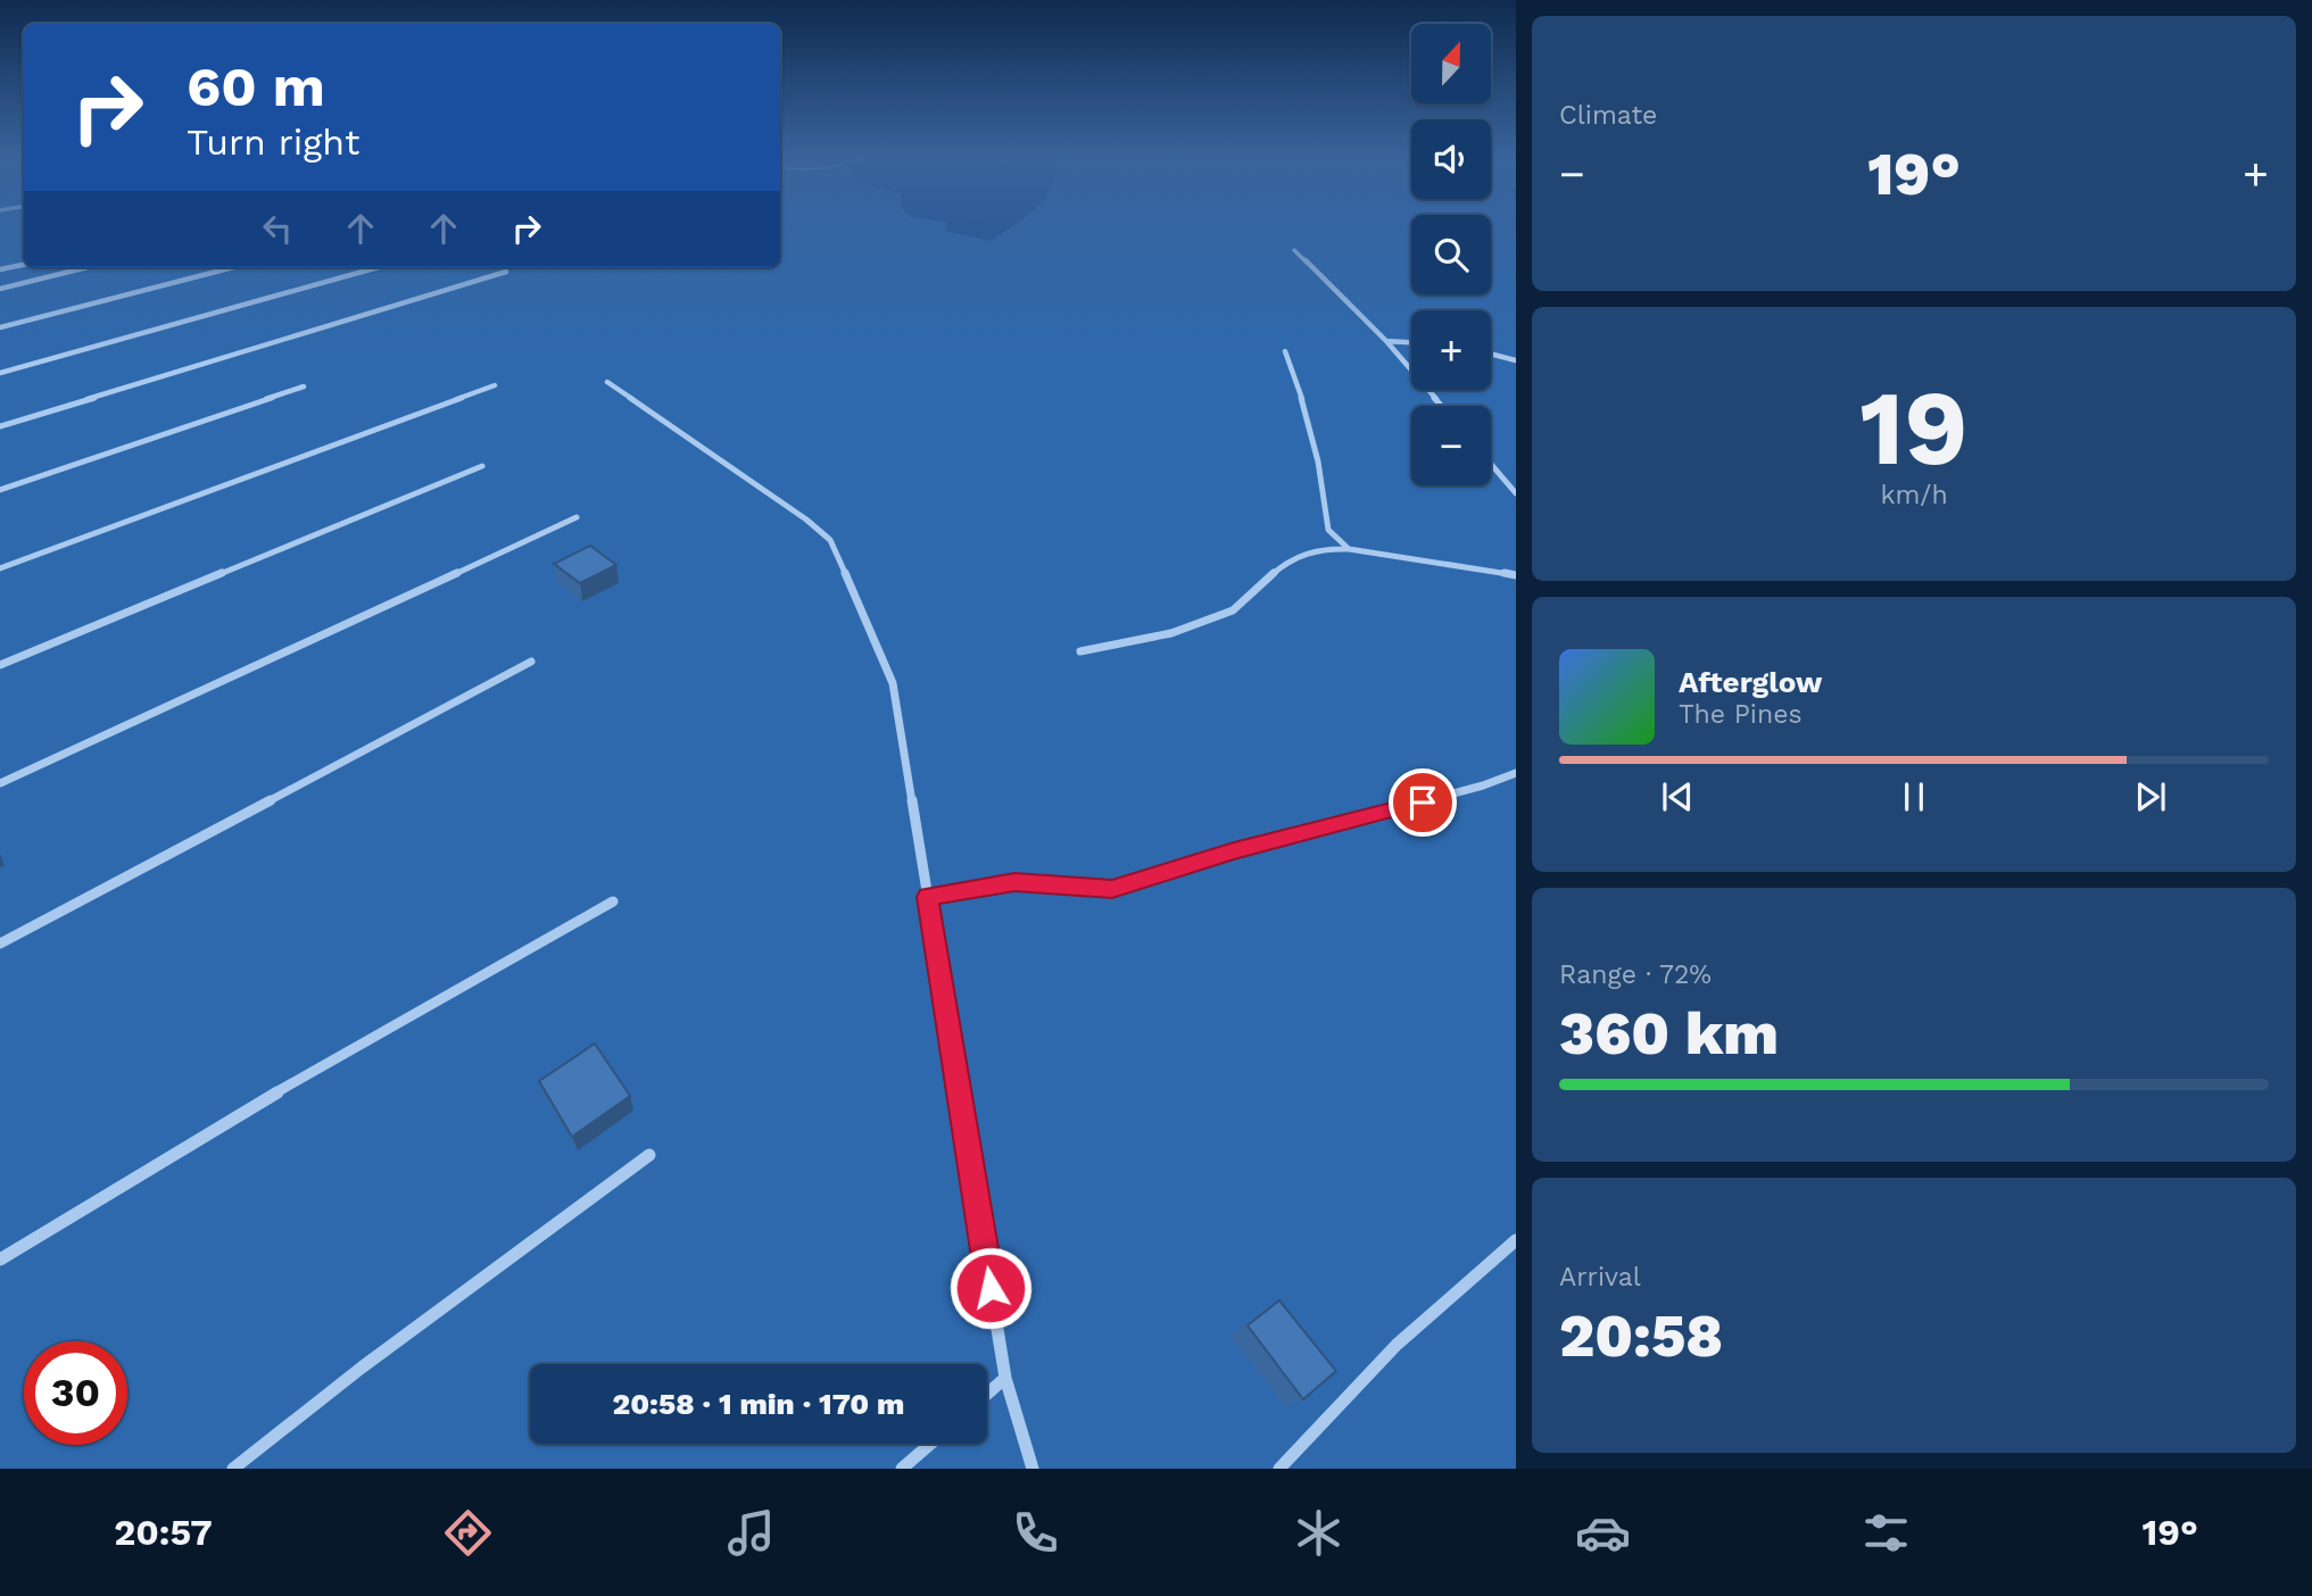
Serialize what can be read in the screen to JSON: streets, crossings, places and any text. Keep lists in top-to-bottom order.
{
  "north": "top",
  "page": {
    "tile": [
      "Climate",
      ["19", "km/h"],
      ["Range · 72%", "360 km"],
      ["Arrival", "20:58"]
    ],
    "map_buttons": ["+", "−"],
    "turn": ["60 m", "Turn right"],
    "heat": ["−", "19°", "+"],
    "song": ["Afterglow", "The Pines"],
    "limit": "30",
    "trip": "20:58 · 1 min · 170 m",
    "tabs": ["20:57", "19°"]
  }
}
